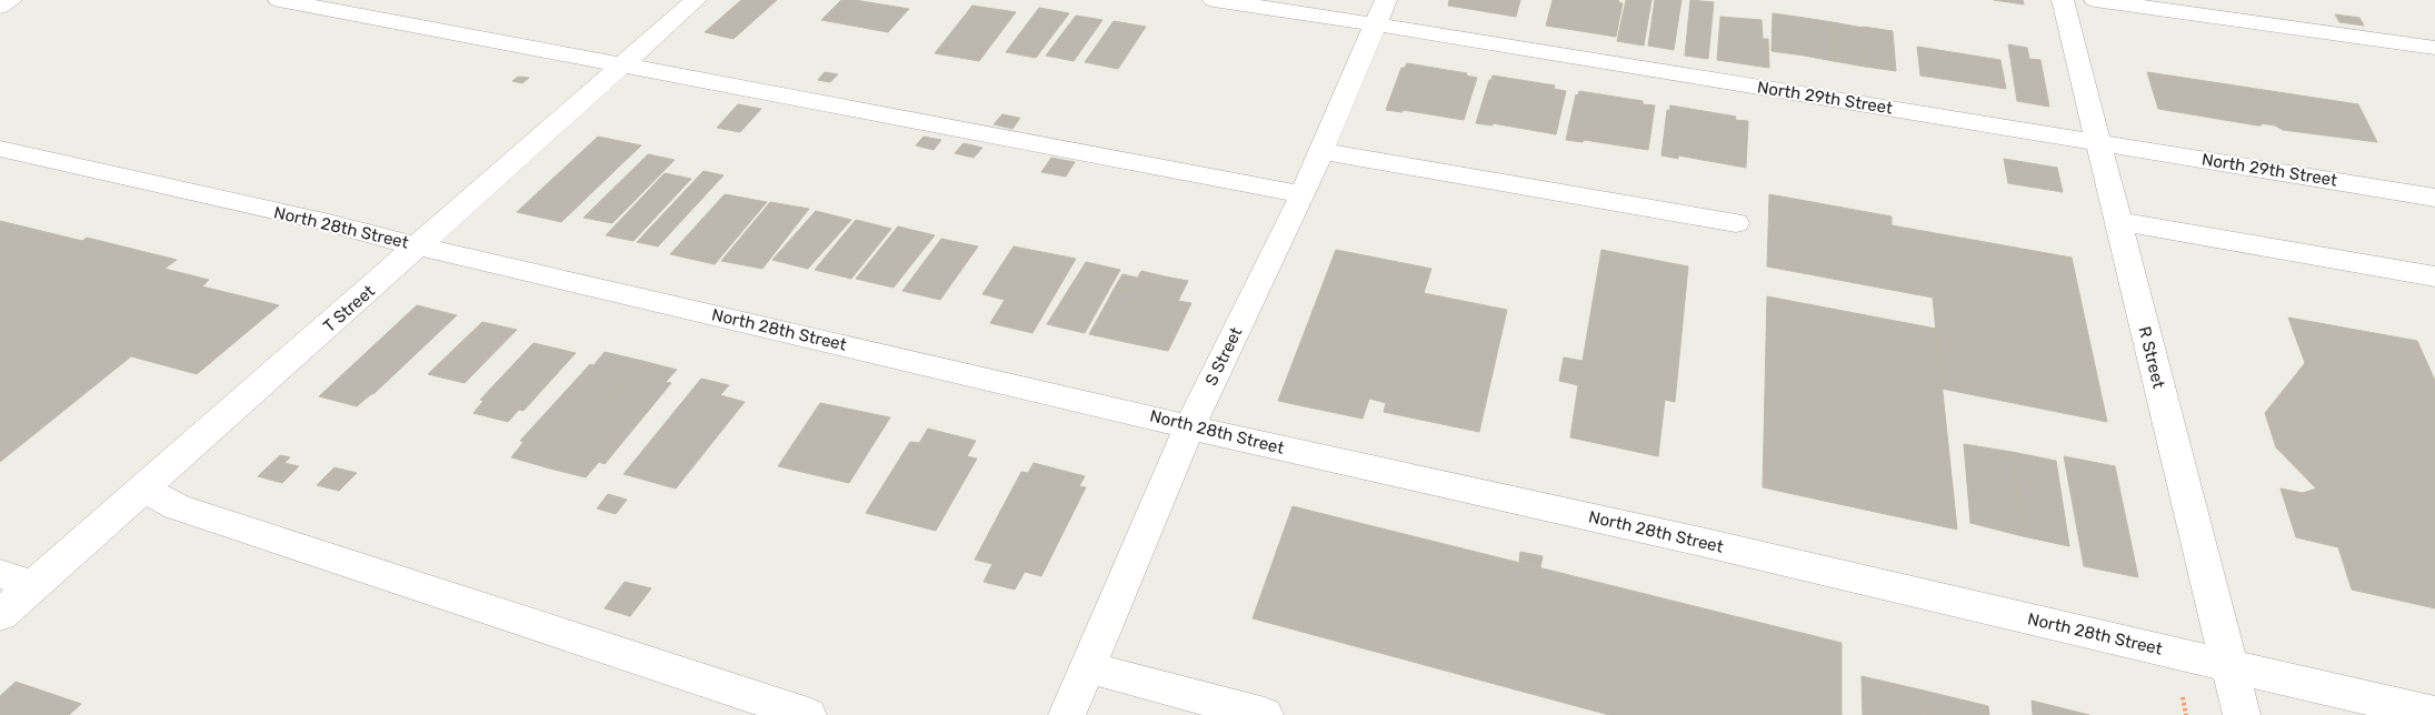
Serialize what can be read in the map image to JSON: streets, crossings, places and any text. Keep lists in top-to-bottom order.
{
  "streets": {
    "street": [
      "North 29th Street",
      "North 28th Street",
      "T Street",
      "S Street",
      "R Street"
    ]
  },
  "crossings": [
    ["North 29th Street", "S Street"],
    ["North 29th Street", "R Street"],
    ["North 28th Street", "T Street"],
    ["North 28th Street", "S Street"],
    ["North 28th Street", "R Street"]
  ]
}
